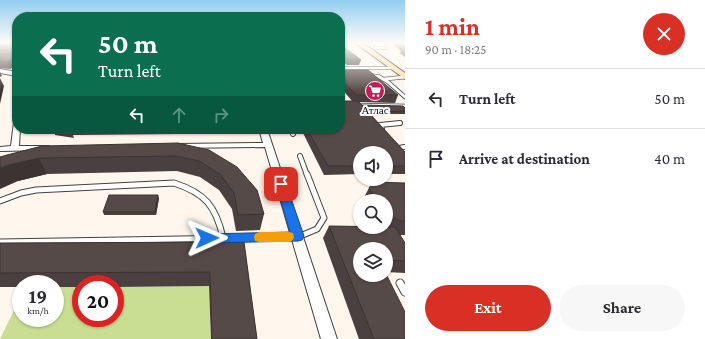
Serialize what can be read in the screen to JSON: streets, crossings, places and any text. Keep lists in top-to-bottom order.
{
  "places": {
    "supermarket": ["Атлас"]
  },
  "page": {
    "heading": ["1 min", "90 m · 18:25"],
    "turn": ["50 m", "Turn left"],
    "list": [
      {
        "name": "Turn left",
        "value": "50 m"
      },
      {
        "name": "Arrive at destination",
        "value": "40 m"
      }
    ],
    "speed": "19 km/h",
    "limit": "20",
    "buttons": ["Exit", "Share"]
  }
}
